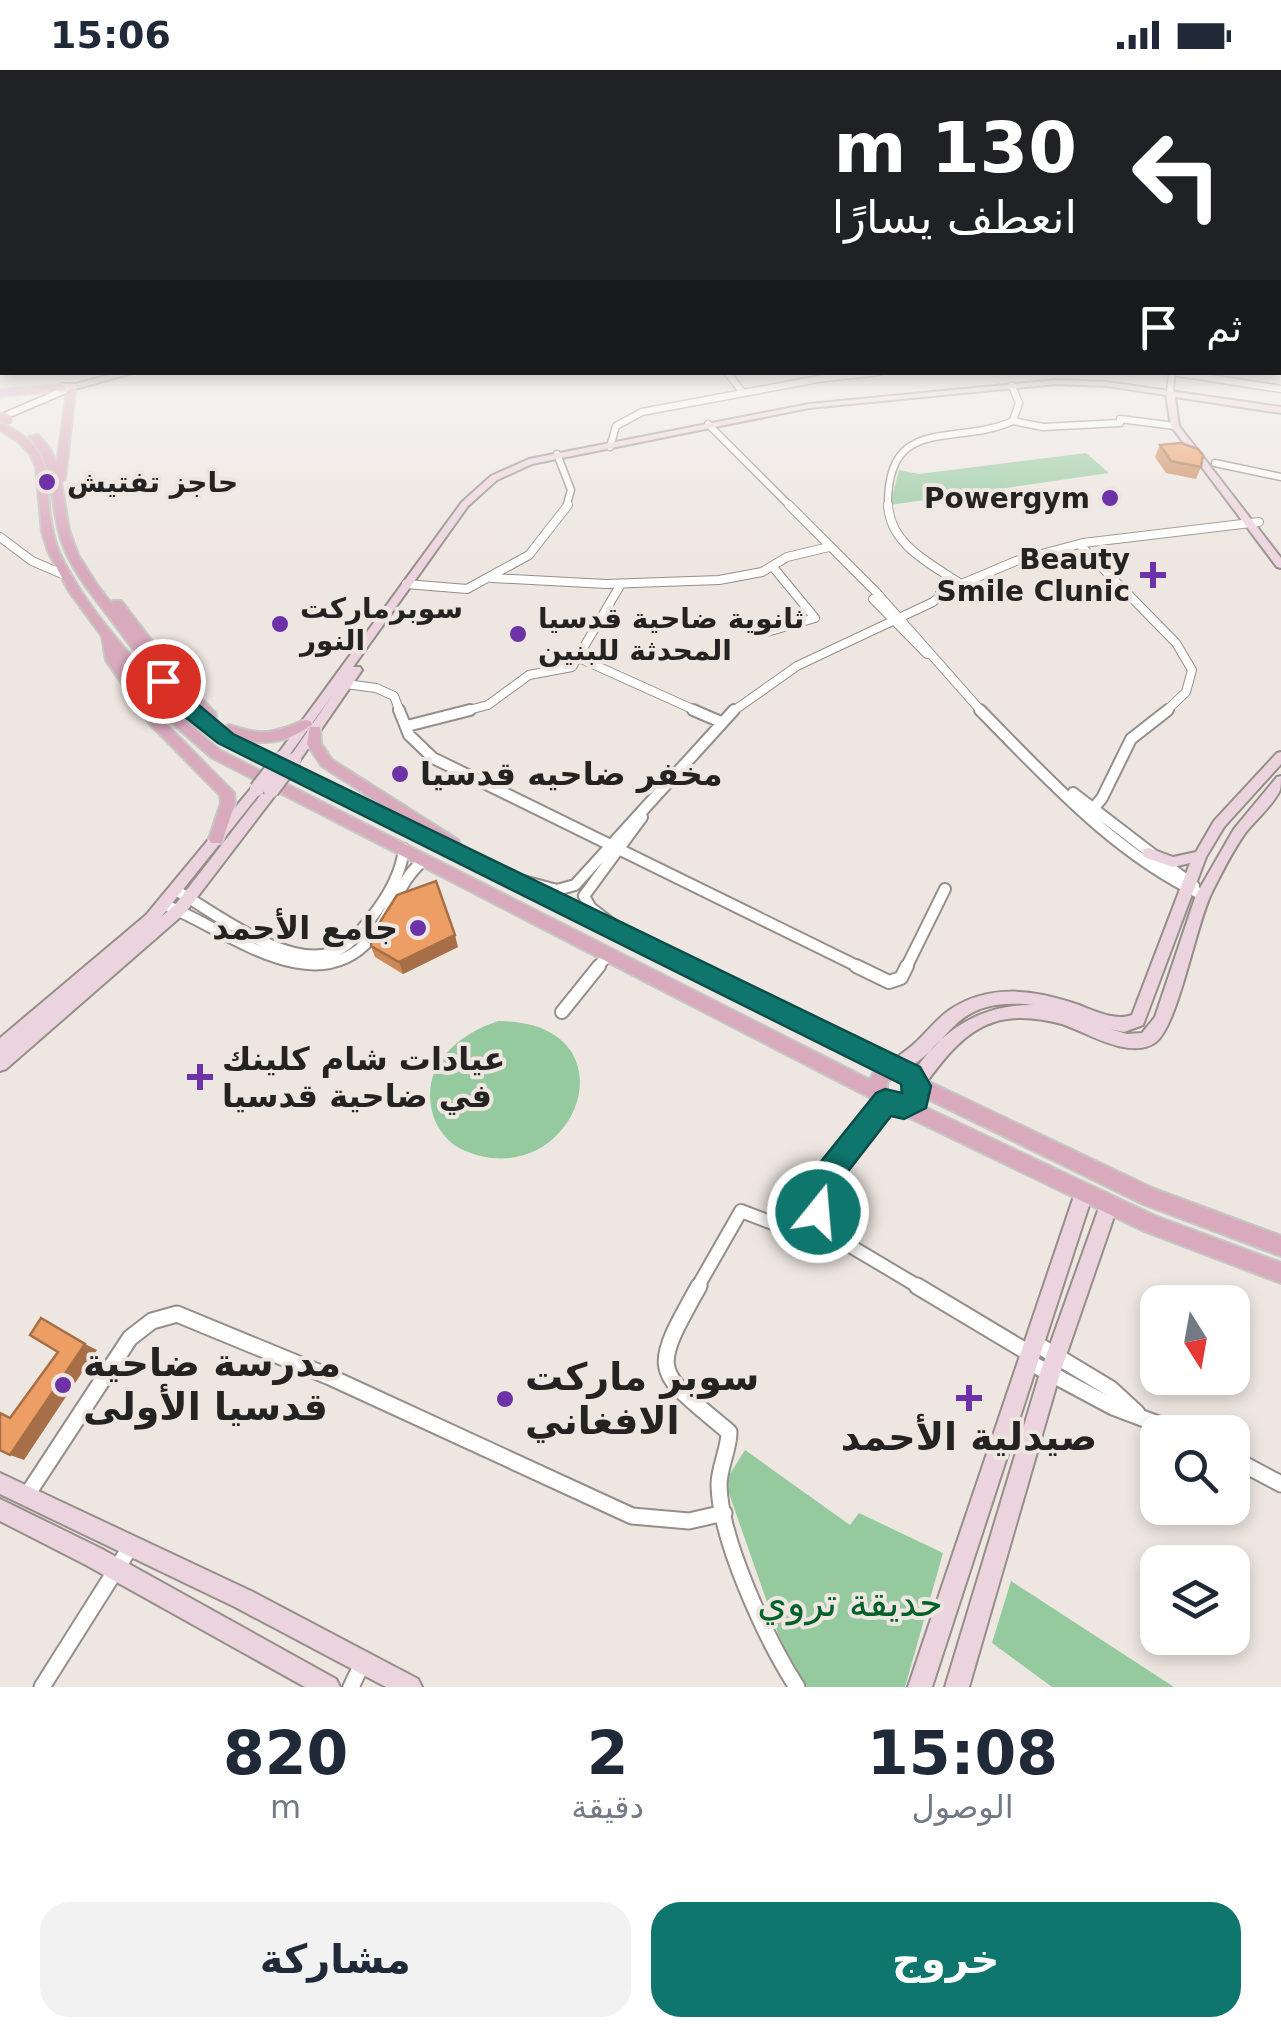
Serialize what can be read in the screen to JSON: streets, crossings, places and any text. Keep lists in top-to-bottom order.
{
  "parks": ["حديقة تروي"],
  "places": {
    "other": [
      "حاجز تفتيش",
      "Powergym",
      "سوبرماركت النور",
      "ثانوية ضاحية قدسيا المحدثة للبنين",
      "مخفر ضاحيه قدسيا",
      "جامع الأحمد",
      "مدرسة ضاحية قدسيا الأولى",
      "سوبر ماركت الافغاني"
    ],
    "health": ["Beauty Smile Clunic", "عيادات شام كلينك في ضاحية قدسيا", "صيدلية الأحمد"]
  },
  "north": "bottom",
  "page": {
    "status": "15:06",
    "turn": ["130 m", "انعطف يسارًا"],
    "then": "ثم",
    "eta": [
      "15:08",
      "الوصول",
      "2",
      "دقيقة",
      "820",
      "m"
    ],
    "buttons": ["خروج", "مشاركة"]
  }
}
